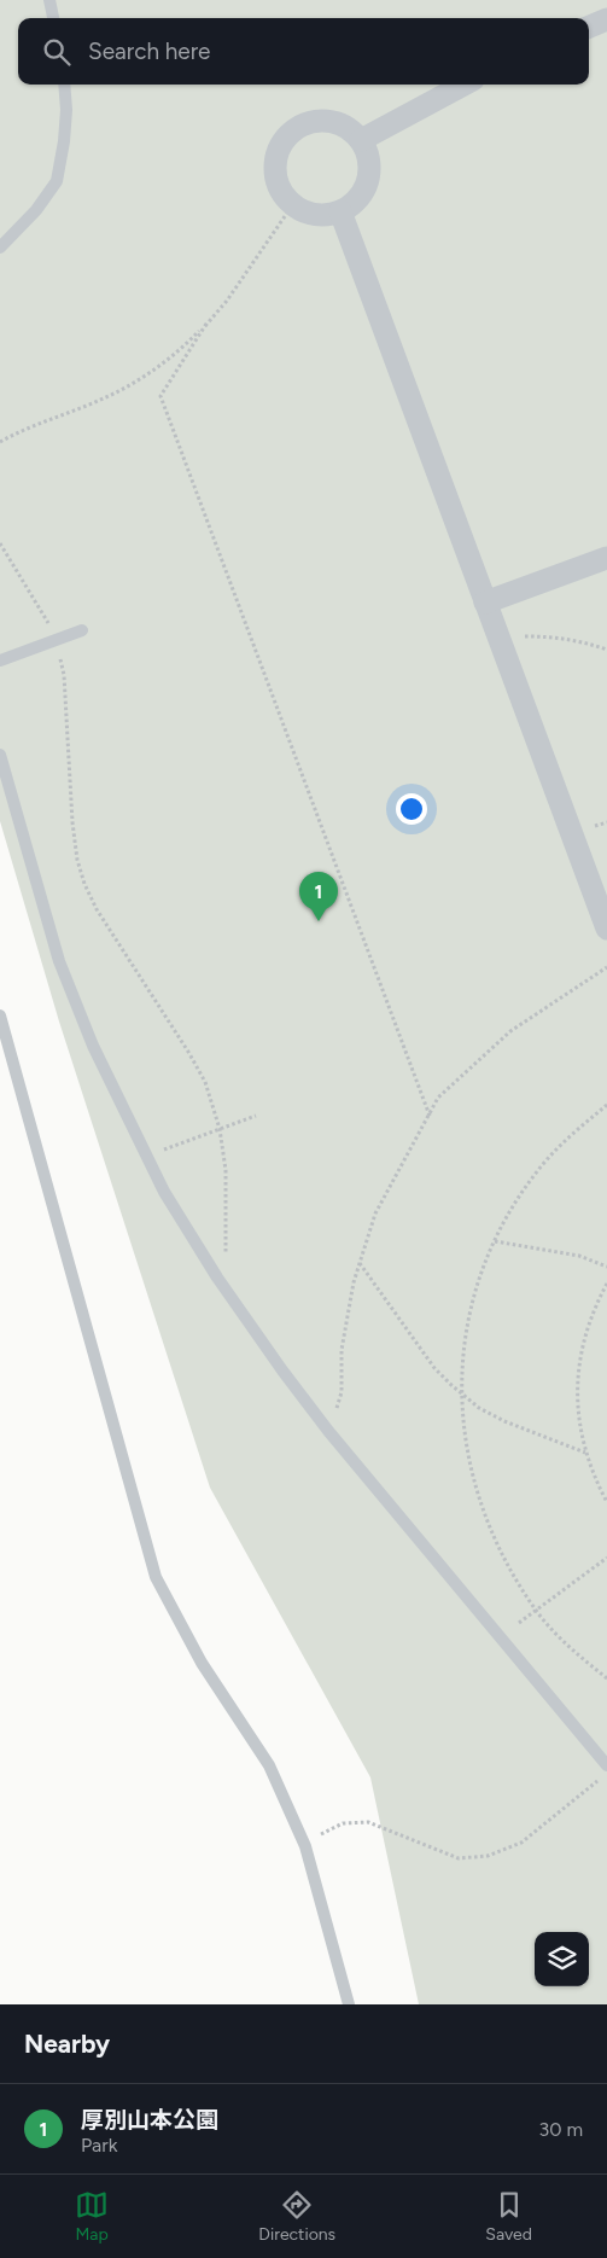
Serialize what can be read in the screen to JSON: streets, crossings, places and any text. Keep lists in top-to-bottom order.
{
  "page": {
    "search": "Search here",
    "pins": "1",
    "heading": "Nearby",
    "list": [
      {
        "mark": "1",
        "name": "厚別山本公園",
        "note": "Park",
        "value": "30 m"
      }
    ],
    "nav": ["Map", "Directions", "Saved"]
  }
}
